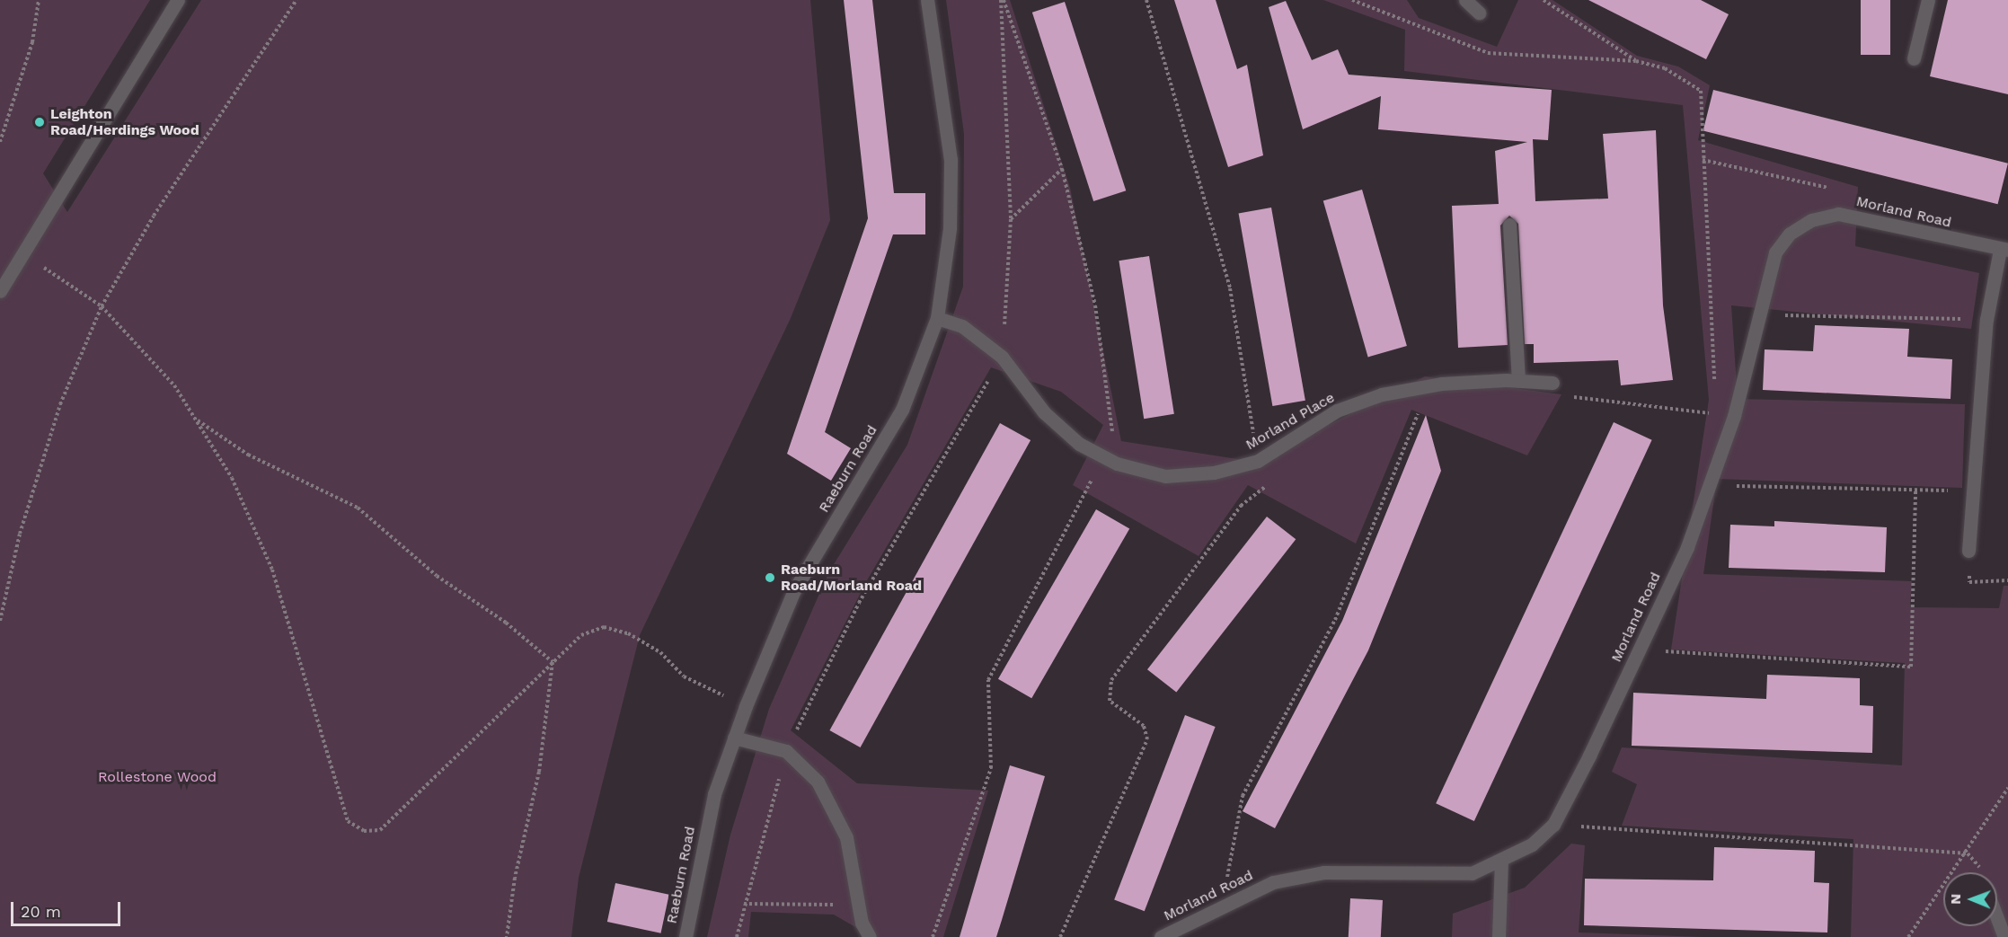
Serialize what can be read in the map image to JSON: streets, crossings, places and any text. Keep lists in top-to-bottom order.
{
  "streets": {
    "street": ["Morland Road", "Morland Place", "Raeburn Road"]
  },
  "crossings": [
    ["Morland Place", "Raeburn Road"]
  ],
  "parks": ["Rollestone Wood"],
  "places": ["Leighton Road/Herdings Wood", "Raeburn Road/Morland Road"],
  "scale_bar": "20 m",
  "north": "left"
}
